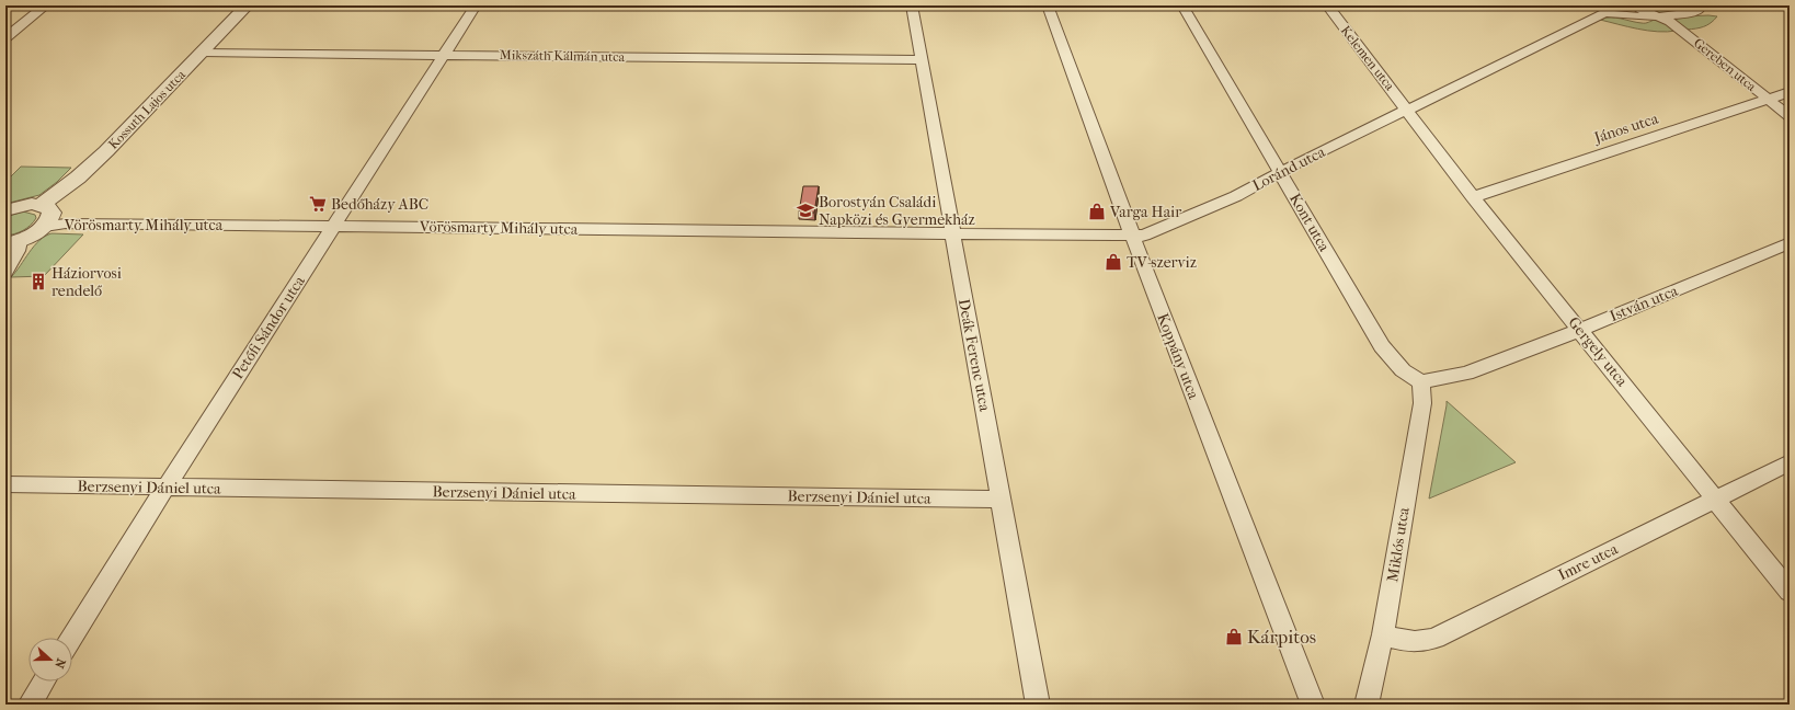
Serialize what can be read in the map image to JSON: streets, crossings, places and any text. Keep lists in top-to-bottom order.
{
  "streets": {
    "street": [
      "Mikszáth Kálmán utca",
      "Kelemen utca",
      "Gereben utca",
      "Kossuth Lajos utca",
      "János utca",
      "Loránd utca",
      "Kont utca",
      "Vörösmarty Mihály utca",
      "István utca",
      "Petőfi Sándor utca",
      "Gergely utca",
      "Deák Ferenc utca",
      "Koppány utca",
      "Berzsenyi Dániel utca",
      "Miklós utca",
      "Imre utca"
    ]
  },
  "crossings": [
    ["Mikszáth Kálmán utca", "Kossuth Lajos utca"],
    ["Mikszáth Kálmán utca", "Petőfi Sándor utca"],
    ["Mikszáth Kálmán utca", "Deák Ferenc utca"],
    ["Kelemen utca", "Loránd utca"],
    ["Kelemen utca", "Gergely utca"],
    ["Gereben utca", "János utca"],
    ["János utca", "Gergely utca"],
    ["Loránd utca", "Kont utca"],
    ["Loránd utca", "Vörösmarty Mihály utca"],
    ["Loránd utca", "Gergely utca"],
    ["Loránd utca", "Deák Ferenc utca"],
    ["Loránd utca", "Koppány utca"],
    ["Kont utca", "István utca"],
    ["Kont utca", "Miklós utca"],
    ["Vörösmarty Mihály utca", "Petőfi Sándor utca"],
    ["Vörösmarty Mihály utca", "Deák Ferenc utca"],
    ["István utca", "Gergely utca"],
    ["István utca", "Miklós utca"],
    ["Petőfi Sándor utca", "Berzsenyi Dániel utca"],
    ["Gergely utca", "Imre utca"],
    ["Deák Ferenc utca", "Berzsenyi Dániel utca"],
    ["Miklós utca", "Imre utca"]
  ],
  "places": {
    "supermarket": ["Bedőházy ABC"],
    "school or university": ["Borostyán Családi Napközi és Gyermekház"],
    "shop": ["Varga Hair", "TV-szerviz", "Kárpitos"],
    "building": ["Háziorvosi rendelő"]
  },
  "north": "right"
}
